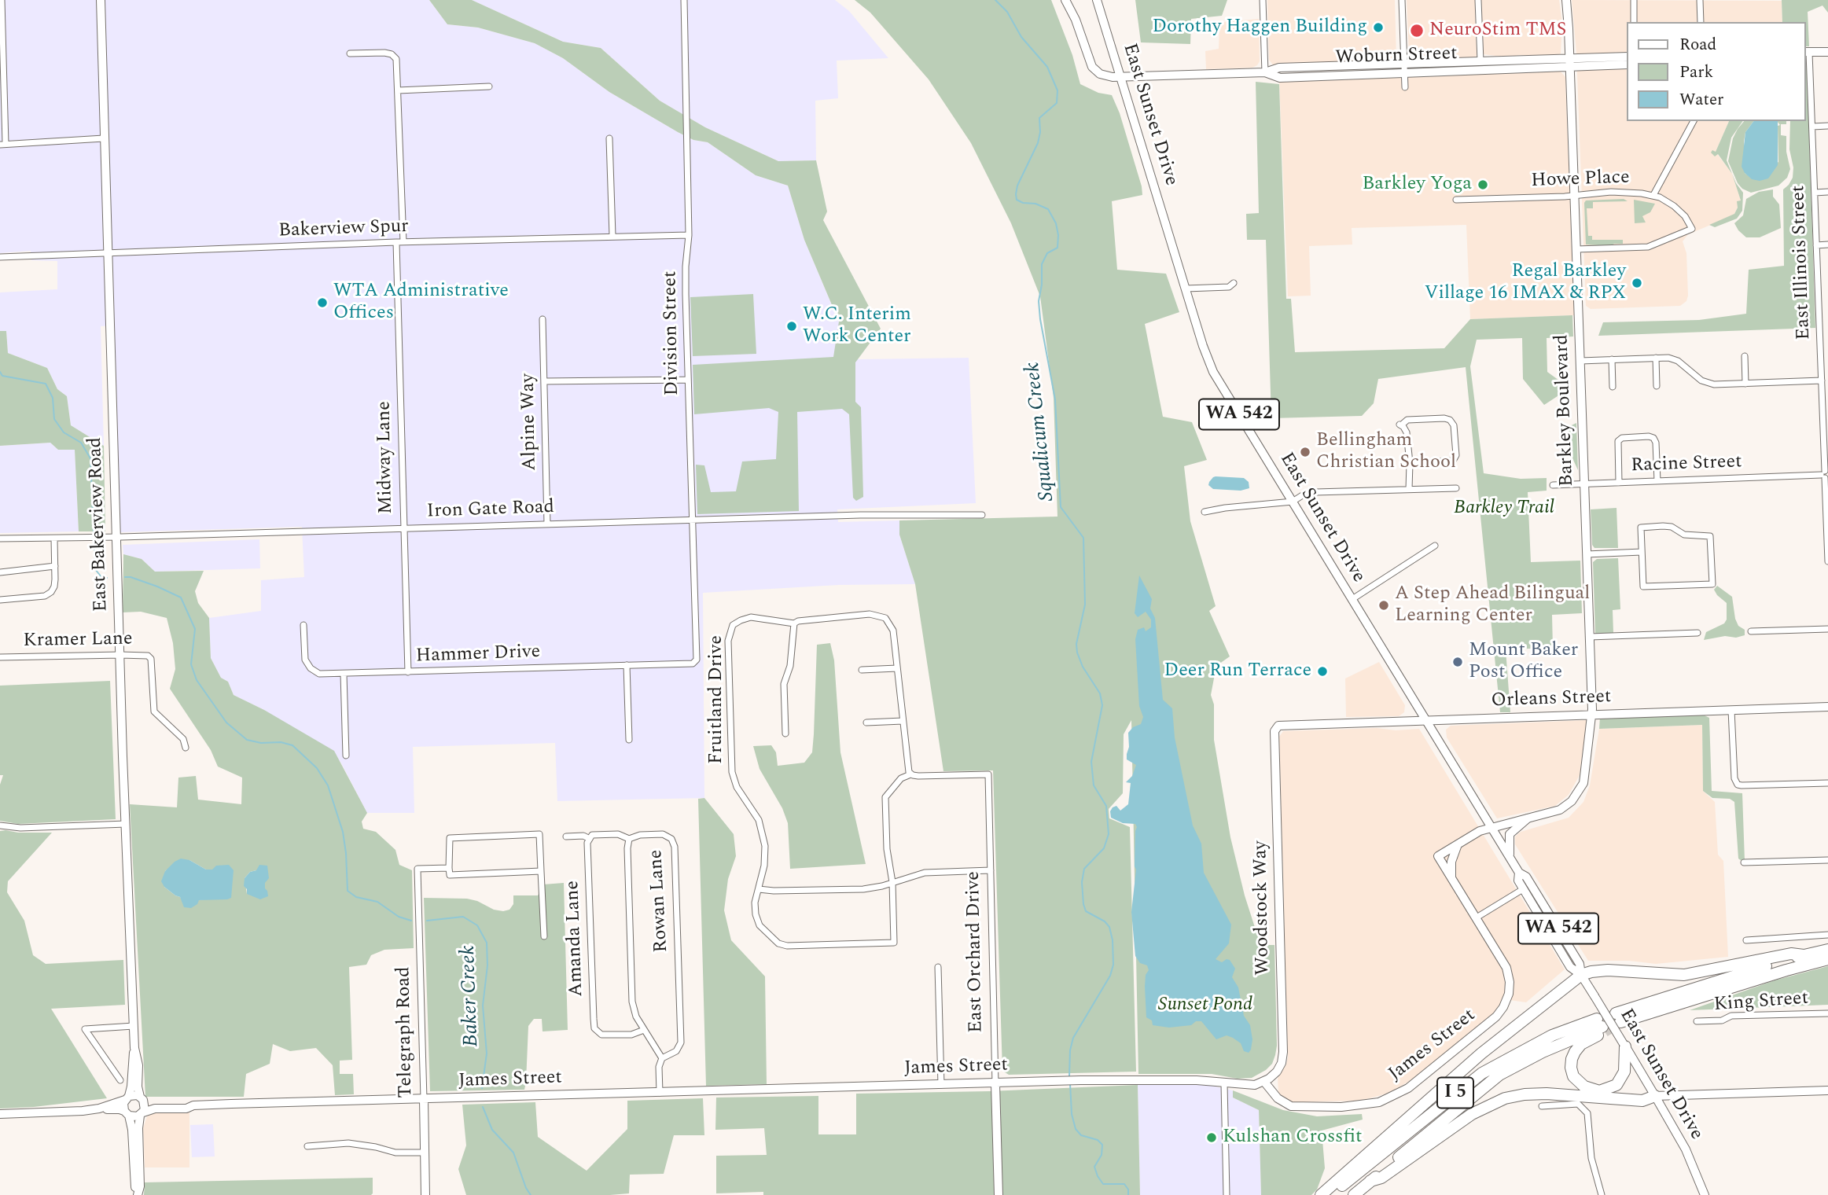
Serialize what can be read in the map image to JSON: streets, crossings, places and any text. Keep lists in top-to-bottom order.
{
  "streets": {
    "highway": ["I 5"],
    "main road": [
      "Woburn Street",
      "East Sunset Drive",
      "Barkley Boulevard",
      "WA 542",
      "East Bakerview Road",
      "Orleans Street",
      "Woodstock Way",
      "East Orchard Drive",
      "Telegraph Road",
      "James Street"
    ],
    "street": [
      "Howe Place",
      "Bakerview Spur",
      "East Illinois Street",
      "Division Street",
      "Alpine Way",
      "Midway Lane",
      "Racine Street",
      "Iron Gate Road",
      "Kramer Lane",
      "Hammer Drive",
      "Fruitland Drive",
      "Rowan Lane",
      "Amanda Lane",
      "King Street"
    ]
  },
  "crossings": [
    ["Woburn Street", "East Sunset Drive"],
    ["Woburn Street", "Barkley Boulevard"],
    ["East Sunset Drive", "Barkley Boulevard"],
    ["East Sunset Drive", "Orleans Street"],
    ["Howe Place", "Barkley Boulevard"],
    ["Bakerview Spur", "Division Street"],
    ["Bakerview Spur", "Midway Lane"],
    ["Bakerview Spur", "East Bakerview Road"],
    ["East Illinois Street", "Racine Street"],
    ["Division Street", "Iron Gate Road"],
    ["Division Street", "Hammer Drive"],
    ["Barkley Boulevard", "Racine Street"],
    ["Barkley Boulevard", "Orleans Street"],
    ["Barkley Boulevard", "James Street"],
    ["Alpine Way", "Iron Gate Road"],
    ["Midway Lane", "Iron Gate Road"],
    ["Midway Lane", "Hammer Drive"],
    ["Iron Gate Road", "East Bakerview Road"],
    ["East Bakerview Road", "Kramer Lane"],
    ["East Bakerview Road", "James Street"],
    ["Fruitland Drive", "East Orchard Drive"],
    ["Orleans Street", "Woodstock Way"],
    ["Rowan Lane", "Amanda Lane"],
    ["Woodstock Way", "James Street"],
    ["East Orchard Drive", "James Street"],
    ["Telegraph Road", "James Street"]
  ],
  "water": ["Squalicum Creek", "Baker Creek"],
  "parks": ["Barkley Trail", "Sunset Pond"],
  "places": [
    "Dorothy Haggen Building",
    "NeuroStim TMS",
    "Barkley Yoga",
    "Regal Barkley Village 16 IMAX & RPX",
    "WTA Administrative Offices",
    "W.C. Interim Work Center",
    "Bellingham Christian School",
    "A Step Ahead Bilingual Learning Center",
    "Mount Baker Post Office",
    "Deer Run Terrace",
    "Kulshan Crossfit"
  ],
  "legend": ["Road", "Park", "Water"]
}
